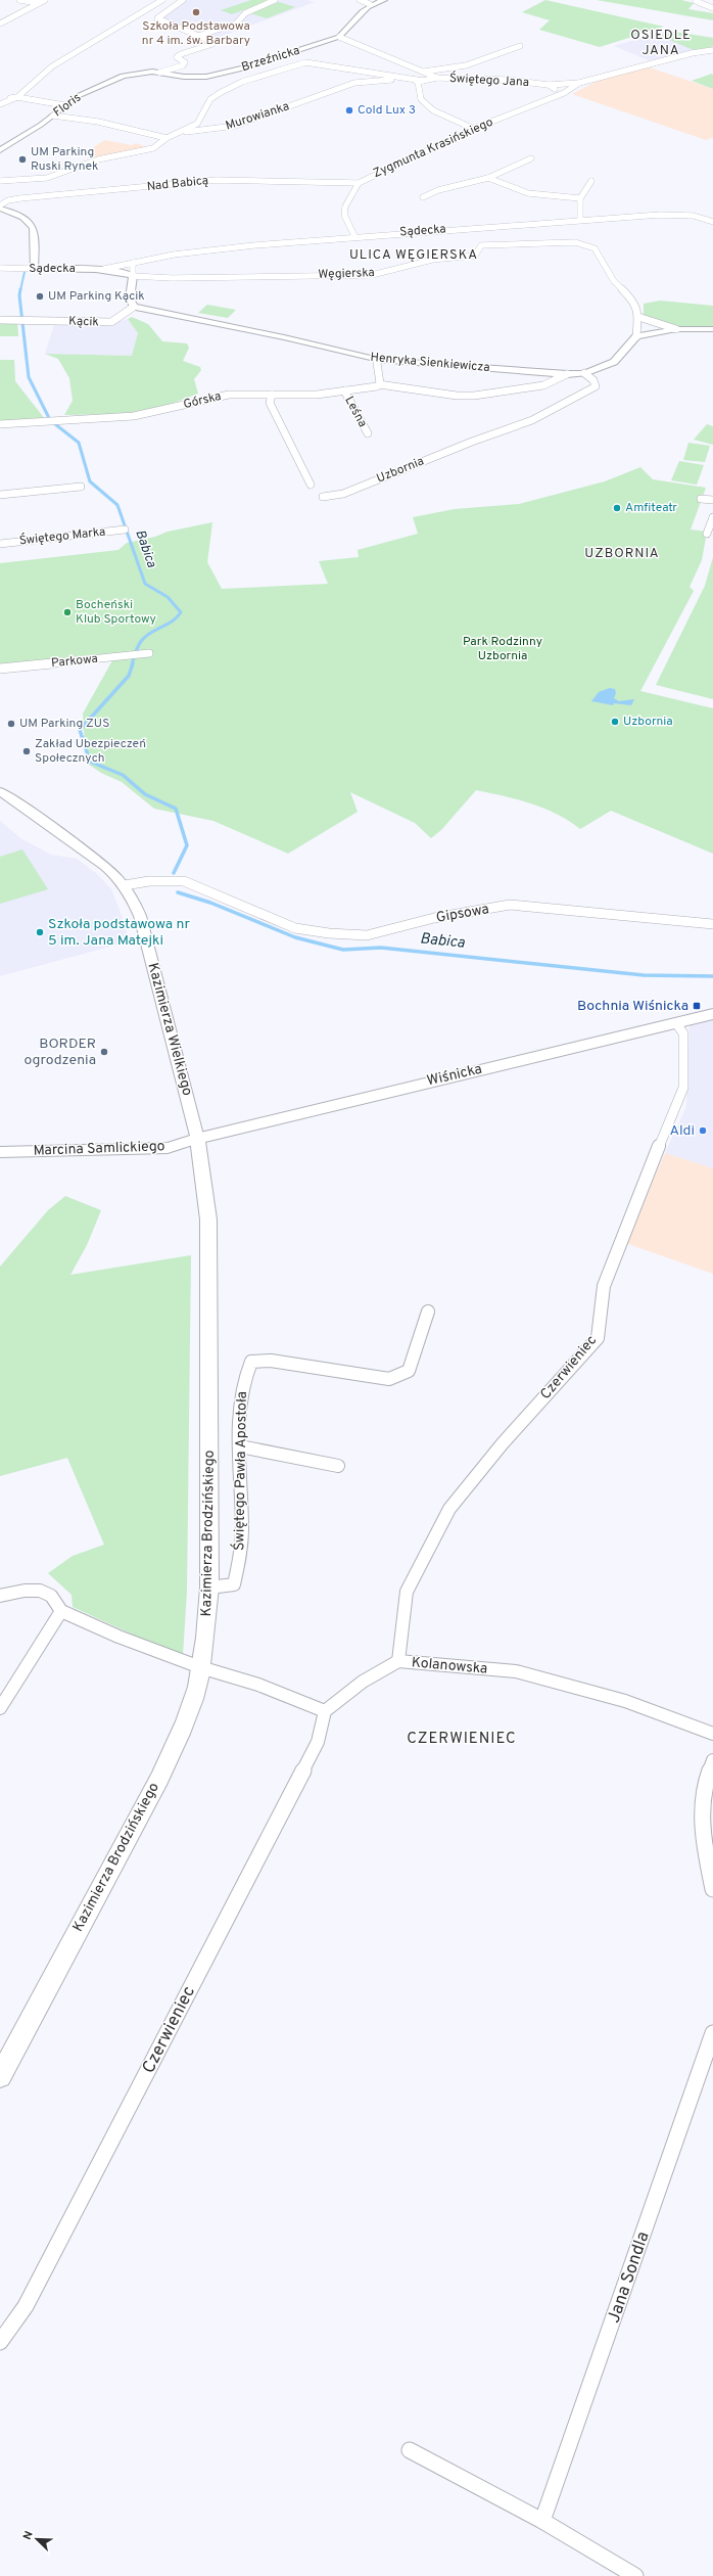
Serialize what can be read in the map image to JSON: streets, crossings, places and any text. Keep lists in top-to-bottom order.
{
  "streets": {
    "main road": ["Wiśnicka", "Kazimierza Brodzińskiego"],
    "street": [
      "Brzeźnicka",
      "Świętego Jana",
      "Floris",
      "Murowianka",
      "Zygmunta Krasińskiego",
      "Nad Babicą",
      "Sądecka",
      "Węgierska",
      "Kącik",
      "Henryka Sienkiewicza",
      "Górska",
      "Leśna",
      "Uzbornia",
      "Świętego Marka",
      "Parkowa",
      "Gipsowa",
      "Kazimierza Wielkiego",
      "Marcina Samlickiego",
      "Czerwieniec",
      "Świętego Pawła Apostoła",
      "Kolanowska",
      "Jana Sondla"
    ]
  },
  "crossings": [
    ["Brzeźnicka", "Świętego Jana"],
    ["Brzeźnicka", "Floris"],
    ["Świętego Jana", "Murowianka"],
    ["Świętego Jana", "Zygmunta Krasińskiego"],
    ["Zygmunta Krasińskiego", "Nad Babicą"],
    ["Zygmunta Krasińskiego", "Sądecka"],
    ["Sądecka", "Węgierska"],
    ["Kącik", "Henryka Sienkiewicza"],
    ["Henryka Sienkiewicza", "Górska"],
    ["Henryka Sienkiewicza", "Uzbornia"],
    ["Górska", "Leśna"],
    ["Gipsowa", "Kazimierza Wielkiego"],
    ["Kazimierza Wielkiego", "Wiśnicka"],
    ["Kazimierza Wielkiego", "Marcina Samlickiego"],
    ["Kazimierza Wielkiego", "Kazimierza Brodzińskiego"],
    ["Wiśnicka", "Marcina Samlickiego"],
    ["Wiśnicka", "Czerwieniec"],
    ["Wiśnicka", "Kazimierza Brodzińskiego"],
    ["Marcina Samlickiego", "Kazimierza Brodzińskiego"],
    ["Czerwieniec", "Kolanowska"],
    ["Świętego Pawła Apostoła", "Kazimierza Brodzińskiego"]
  ],
  "districts": [
    "OSIEDLE JANA",
    "ULICA WĘGIERSKA",
    "UZBORNIA",
    "CZERWIENIEC"
  ],
  "water": ["Babica"],
  "parks": ["Park Rodzinny Uzbornia"],
  "places": {
    "other": [
      "Szkoła Podstawowa nr 4 im. św. Barbary",
      "Cold Lux 3",
      "UM Parking Ruski Rynek",
      "UM Parking Kącik",
      "Amfiteatr",
      "Bocheński Klub Sportowy",
      "Uzbornia",
      "UM Parking ZUS",
      "Zakład Ubezpieczeń Społecznych",
      "Szkoła podstawowa nr 5 im. Jana Matejki",
      "BORDER ogrodzenia",
      "Aldi"
    ],
    "transit": ["Bochnia Wiśnicka"]
  },
  "north": "top left"
}
